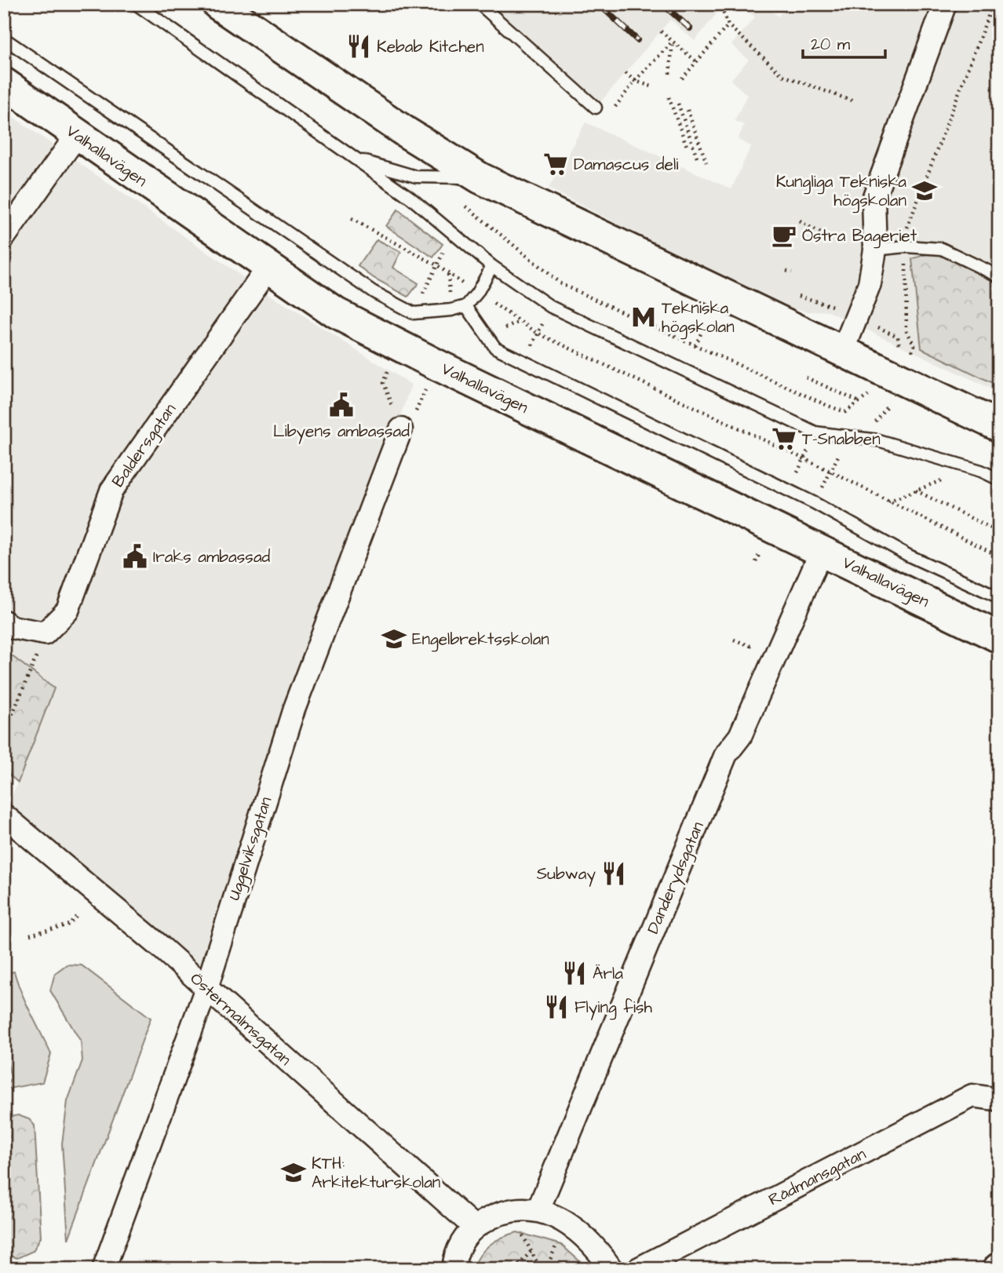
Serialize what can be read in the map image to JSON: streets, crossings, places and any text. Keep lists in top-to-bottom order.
{
  "streets": {
    "main road": ["Valhallavägen"],
    "street": [
      "Baldersgatan",
      "Uggelviksgatan",
      "Danderydsgatan",
      "Östermalmsgatan",
      "Rådmansgatan"
    ]
  },
  "crossings": [
    ["Valhallavägen", "Baldersgatan"],
    ["Valhallavägen", "Danderydsgatan"],
    ["Uggelviksgatan", "Östermalmsgatan"]
  ],
  "places": {
    "restaurant": [
      "Kebab Kitchen",
      "Subway",
      "Ärla",
      "Flying fish"
    ],
    "supermarket": ["Damascus deli", "T-Snabben"],
    "school or university": ["Kungliga Tekniska högskolan", "Engelbrektsskolan", "KTH: Arkitekturskolan"],
    "cafe": ["Östra Bageriet"],
    "metro station": ["Tekniska högskolan"],
    "public building": ["Libyens ambassad", "Iraks ambassad"]
  },
  "scale_bar": "20 m"
}
